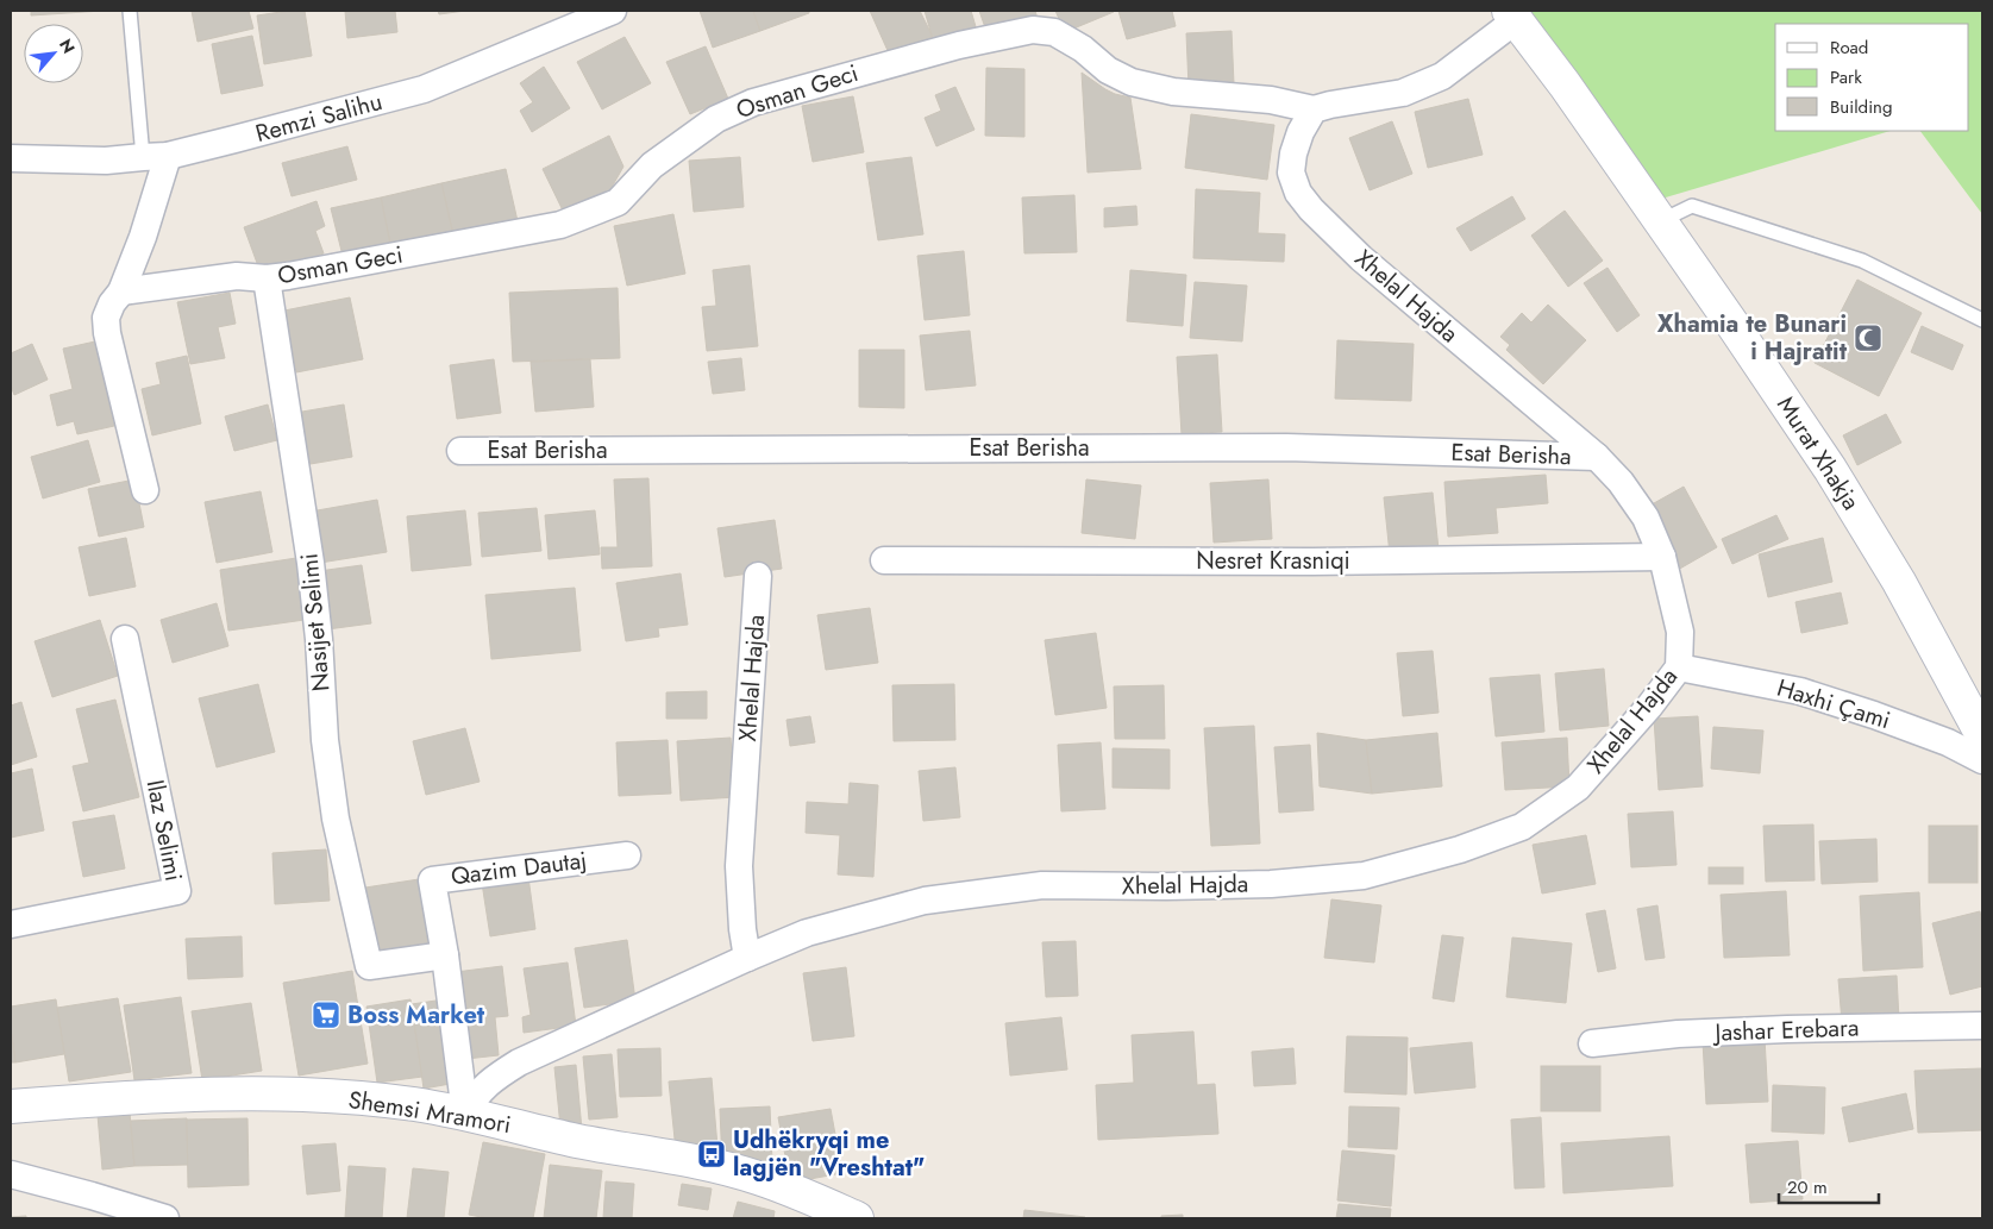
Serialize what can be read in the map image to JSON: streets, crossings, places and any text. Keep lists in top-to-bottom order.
{
  "streets": {
    "street": [
      "Osman Geci",
      "Remzi Salihu",
      "Xhelal Hajda",
      "Esat Berisha",
      "Murat Xhakja",
      "Nesret Krasniqi",
      "Nasijet Selimi",
      "Haxhi Çami",
      "Ilaz Selimi",
      "Qazim Dautaj",
      "Jashar Erebara",
      "Shemsi Mramori"
    ]
  },
  "crossings": [
    ["Osman Geci", "Xhelal Hajda"],
    ["Osman Geci", "Nasijet Selimi"],
    ["Xhelal Hajda", "Esat Berisha"],
    ["Xhelal Hajda", "Nesret Krasniqi"],
    ["Xhelal Hajda", "Haxhi Çami"],
    ["Xhelal Hajda", "Qazim Dautaj"],
    ["Xhelal Hajda", "Shemsi Mramori"],
    ["Nasijet Selimi", "Qazim Dautaj"],
    ["Qazim Dautaj", "Shemsi Mramori"]
  ],
  "places": {
    "mosque": ["Xhamia te Bunari i Hajratit"],
    "supermarket": ["Boss Market"],
    "bus stop": ["Udhëkryqi me lagjën \"Vreshtat\""]
  },
  "legend": ["Road", "Park", "Building"],
  "scale_bar": "20 m",
  "north": "top right"
}
